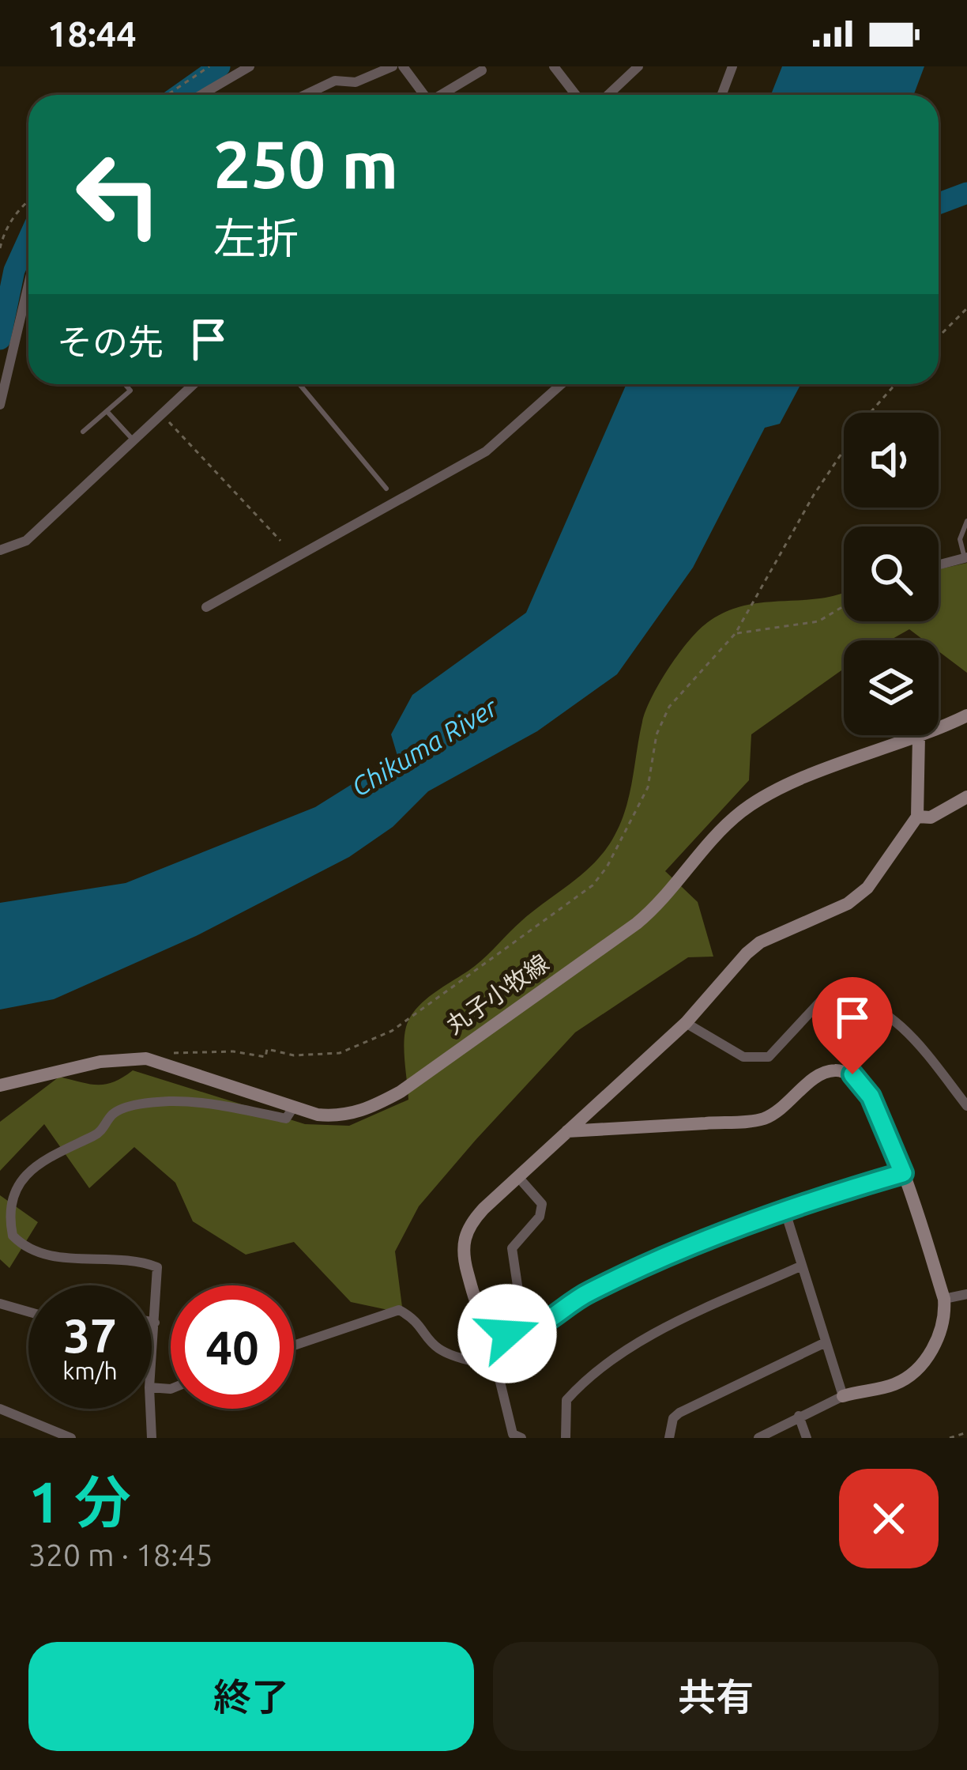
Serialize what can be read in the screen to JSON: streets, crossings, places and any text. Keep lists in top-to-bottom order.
{
  "streets": {
    "street": ["丸子小牧線"]
  },
  "water": ["Chikuma River"],
  "page": {
    "status": "18:44",
    "turn": ["250 m", "左折"],
    "then": "その先",
    "speed": "37 km/h",
    "limit": "40",
    "heading": ["1 分", "320 m · 18:45"],
    "buttons": ["終了", "共有"]
  }
}
